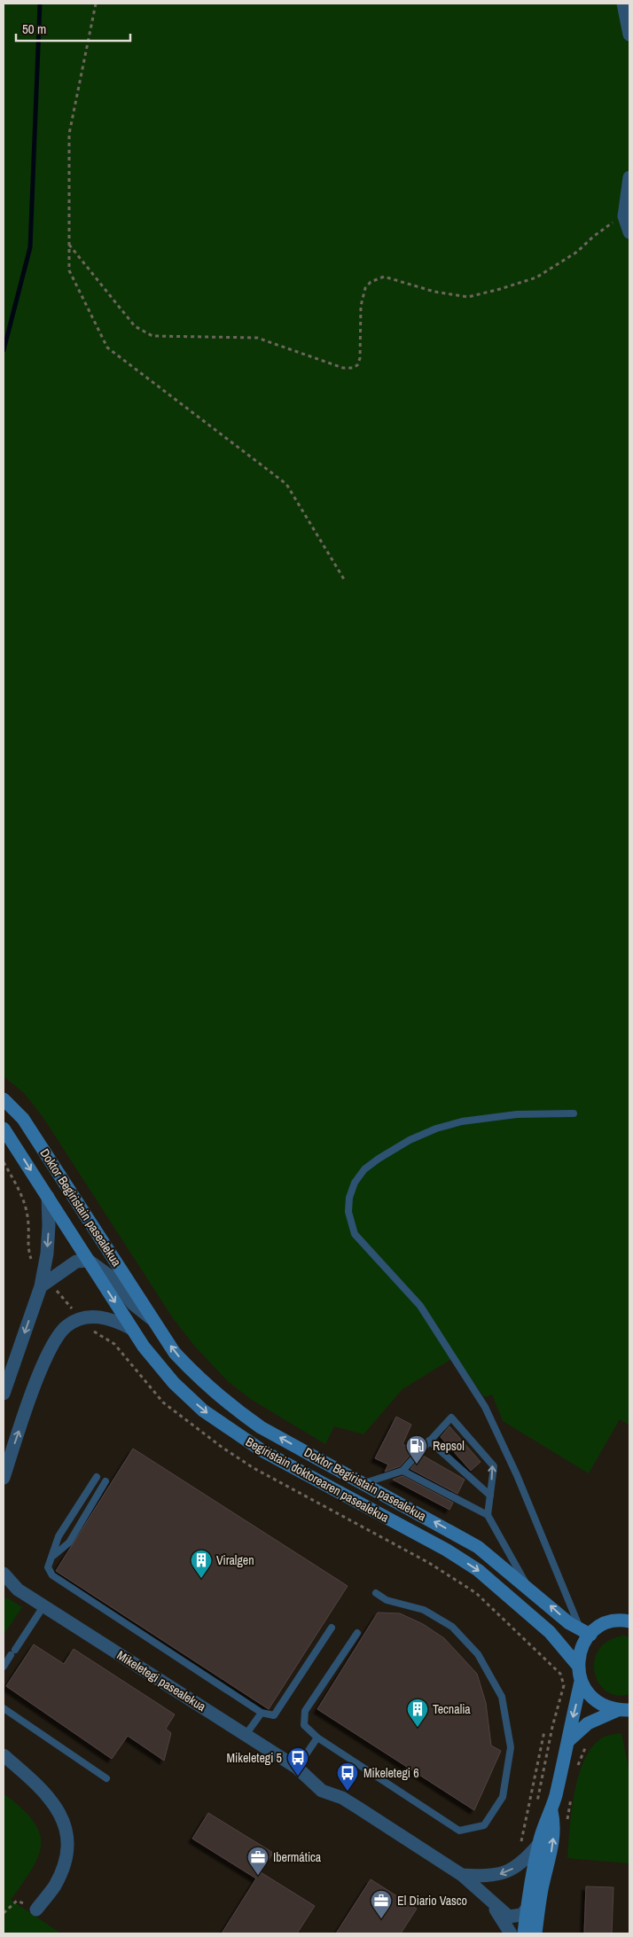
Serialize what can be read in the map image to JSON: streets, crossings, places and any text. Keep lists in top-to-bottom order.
{
  "streets": {
    "main road": ["Doktor Begiristain pasealekua", "Begiristain doktorearen pasealekua"],
    "street": ["Mikeletegi pasealekua"]
  },
  "crossings": [
    ["Doktor Begiristain pasealekua", "Begiristain doktorearen pasealekua"]
  ],
  "one_way": ["Begiristain doktorearen pasealekua"],
  "places": {
    "fuel station": ["Repsol"],
    "building": ["Viralgen", "Tecnalia"],
    "bus stop": ["Mikeletegi 5", "Mikeletegi 6"],
    "office": ["Ibermática", "El Diario Vasco"]
  },
  "scale_bar": "50 m"
}
